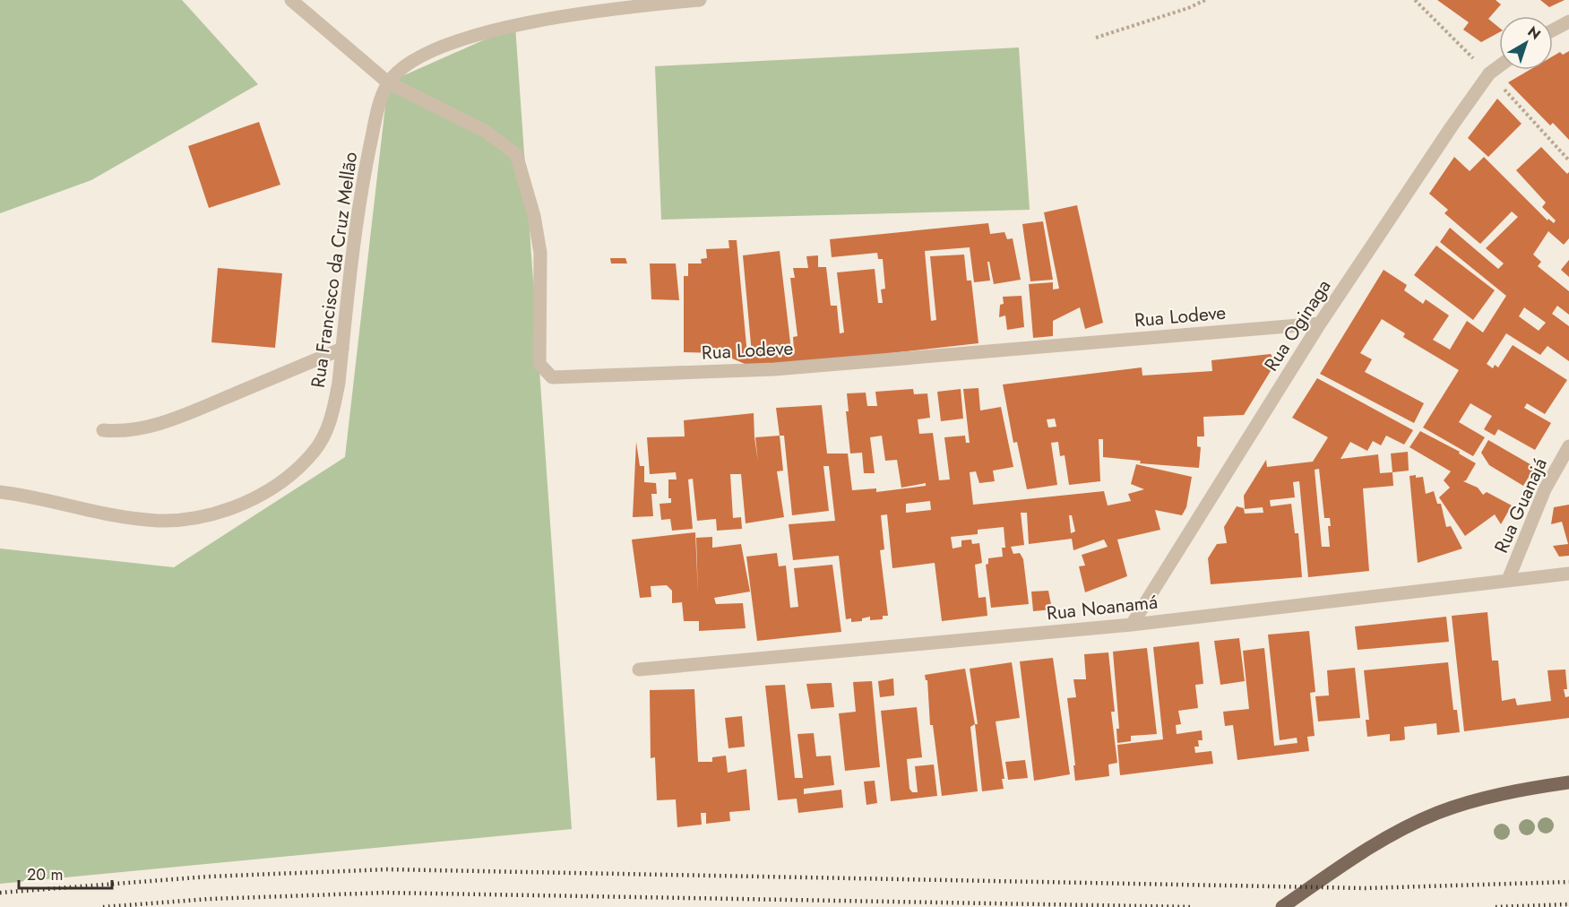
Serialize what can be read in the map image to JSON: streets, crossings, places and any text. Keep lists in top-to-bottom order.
{
  "streets": {
    "street": [
      "Rua Francisco da Cruz Mellão",
      "Rua Lodeve",
      "Rua Oginaga",
      "Rua Guanajá",
      "Rua Noanamá"
    ]
  },
  "crossings": [
    ["Rua Francisco da Cruz Mellão", "Rua Lodeve"],
    ["Rua Lodeve", "Rua Oginaga"],
    ["Rua Oginaga", "Rua Noanamá"],
    ["Rua Guanajá", "Rua Noanamá"]
  ],
  "scale_bar": "20 m",
  "north": "top right"
}
